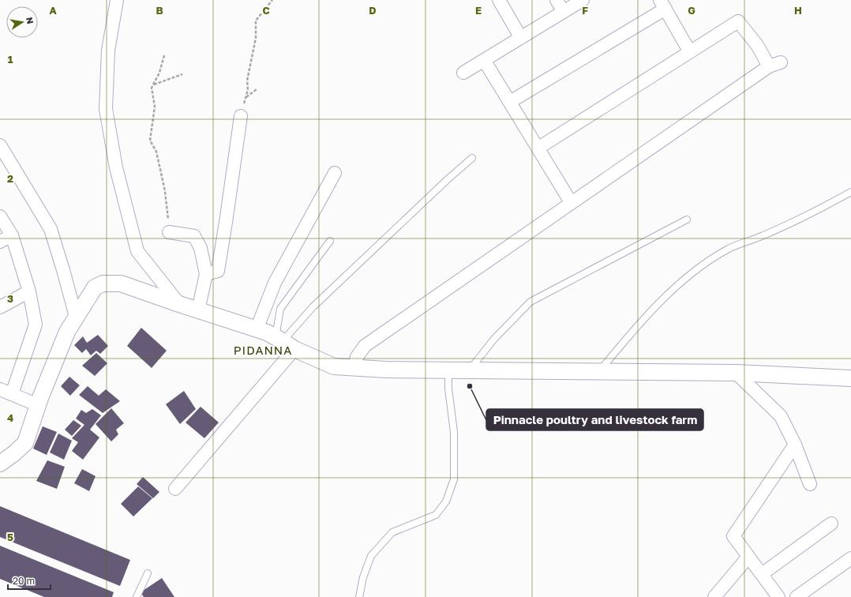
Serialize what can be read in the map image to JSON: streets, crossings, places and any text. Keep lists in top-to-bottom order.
{
  "districts": ["PIDANNA"],
  "places": ["Pinnacle poultry and livestock farm"],
  "scale_bar": "20 m",
  "north": "right",
  "grid": {
    "columns": [
      "A",
      "B",
      "C",
      "D",
      "E",
      "F",
      "G",
      "H"
    ],
    "rows": [
      "1",
      "2",
      "3",
      "4",
      "5"
    ]
  }
}
